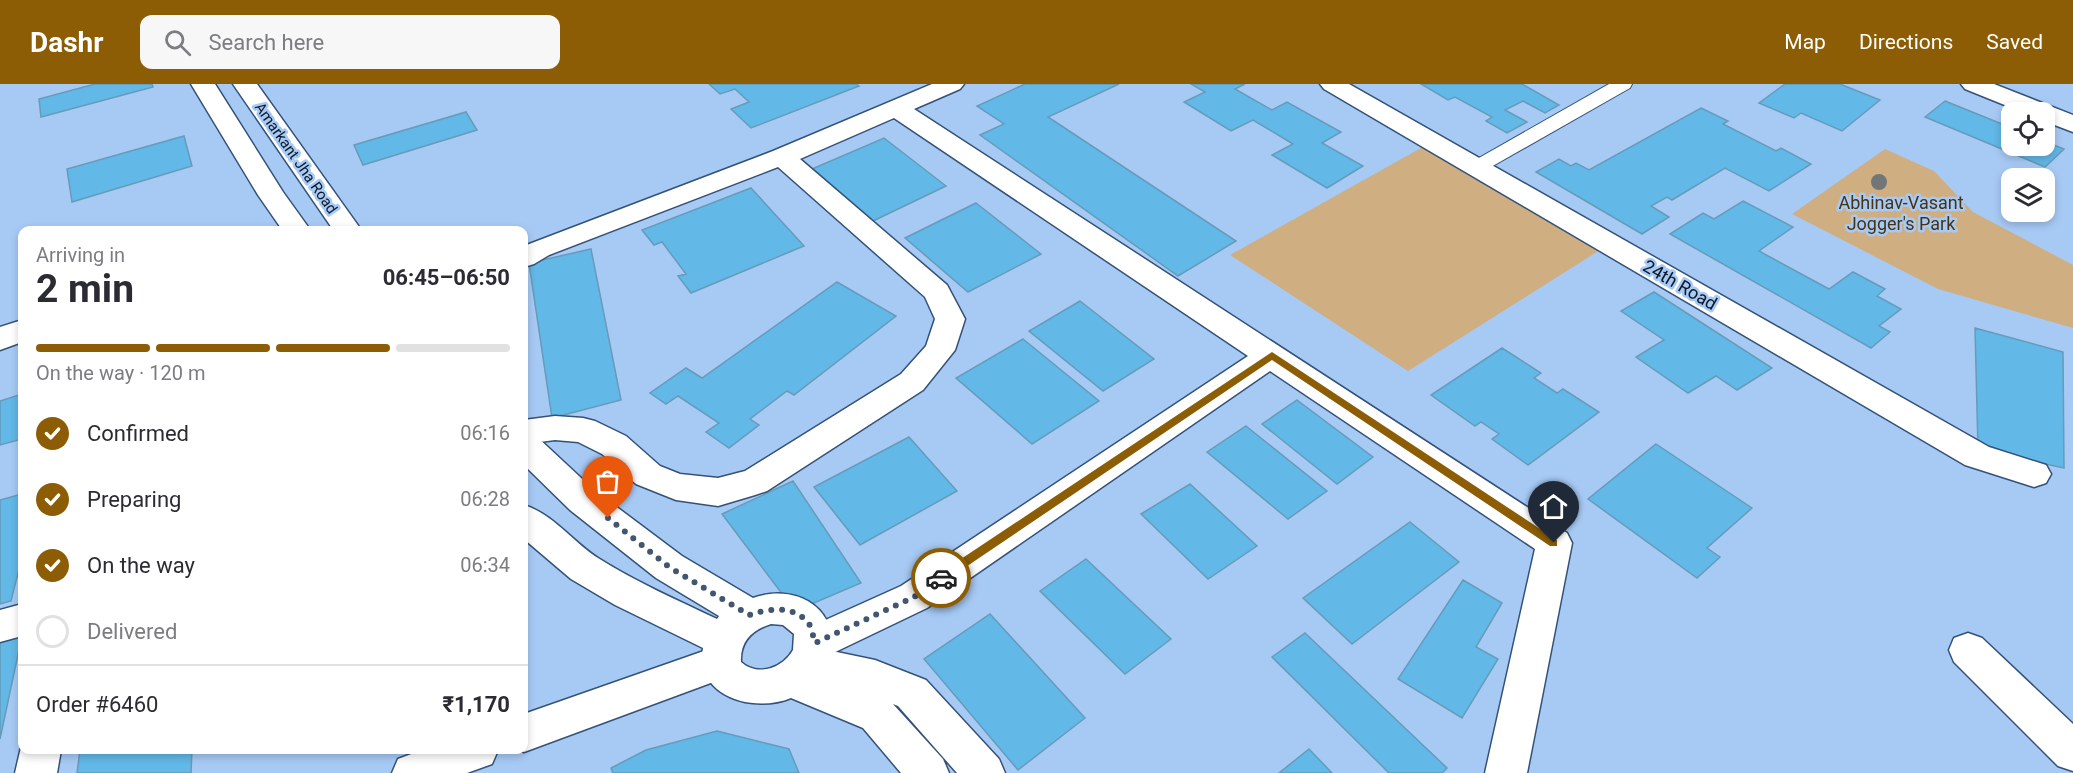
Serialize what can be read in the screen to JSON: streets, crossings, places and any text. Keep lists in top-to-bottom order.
{
  "streets": {
    "street": ["Amarkant Jha Road", "24th Road"]
  },
  "parks": ["Abhinav-Vasant Jogger's Park"],
  "page": {
    "header": "Dashr",
    "search": "Search here",
    "nav": ["Map", "Directions", "Saved"],
    "heading": ["2 min", "Arriving in", "06:45–06:50"],
    "panel": ["Order #6460", "₹1,170"],
    "bar": "On the way · 120 m",
    "list": [
      ["Confirmed", "06:16"],
      ["Preparing", "06:28"],
      ["On the way", "06:34"],
      "Delivered"
    ]
  }
}
